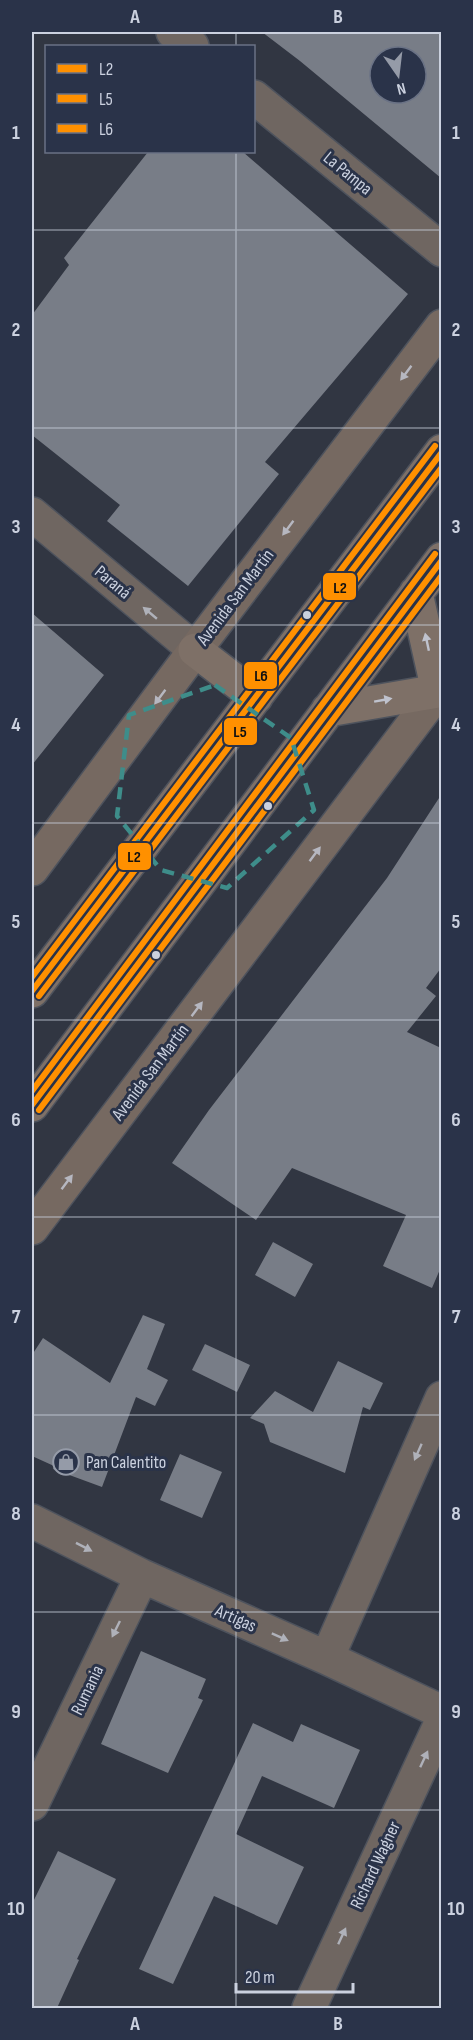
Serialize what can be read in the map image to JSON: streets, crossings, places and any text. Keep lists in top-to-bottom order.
{
  "streets": {
    "main road": ["Avenida San Martín"],
    "street": [
      "La Pampa",
      "Paraná",
      "Artigas",
      "Rumania",
      "Richard Wagner"
    ]
  },
  "crossings": [
    ["Paraná", "Avenida San Martín"],
    ["Artigas", "Rumania"]
  ],
  "one_way": [
    "Paraná",
    "Artigas",
    "Rumania",
    "Richard Wagner"
  ],
  "places": {
    "shop": ["Pan Calentito"]
  },
  "lines": ["transit line L6", "transit line L2", "transit line L5"],
  "legend": ["L2", "L5", "L6"],
  "scale_bar": "20 m",
  "north": "bottom",
  "grid": {
    "columns": ["A", "B"],
    "rows": [
      "1",
      "2",
      "3",
      "4",
      "5",
      "6",
      "7",
      "8",
      "9",
      "10"
    ]
  }
}
